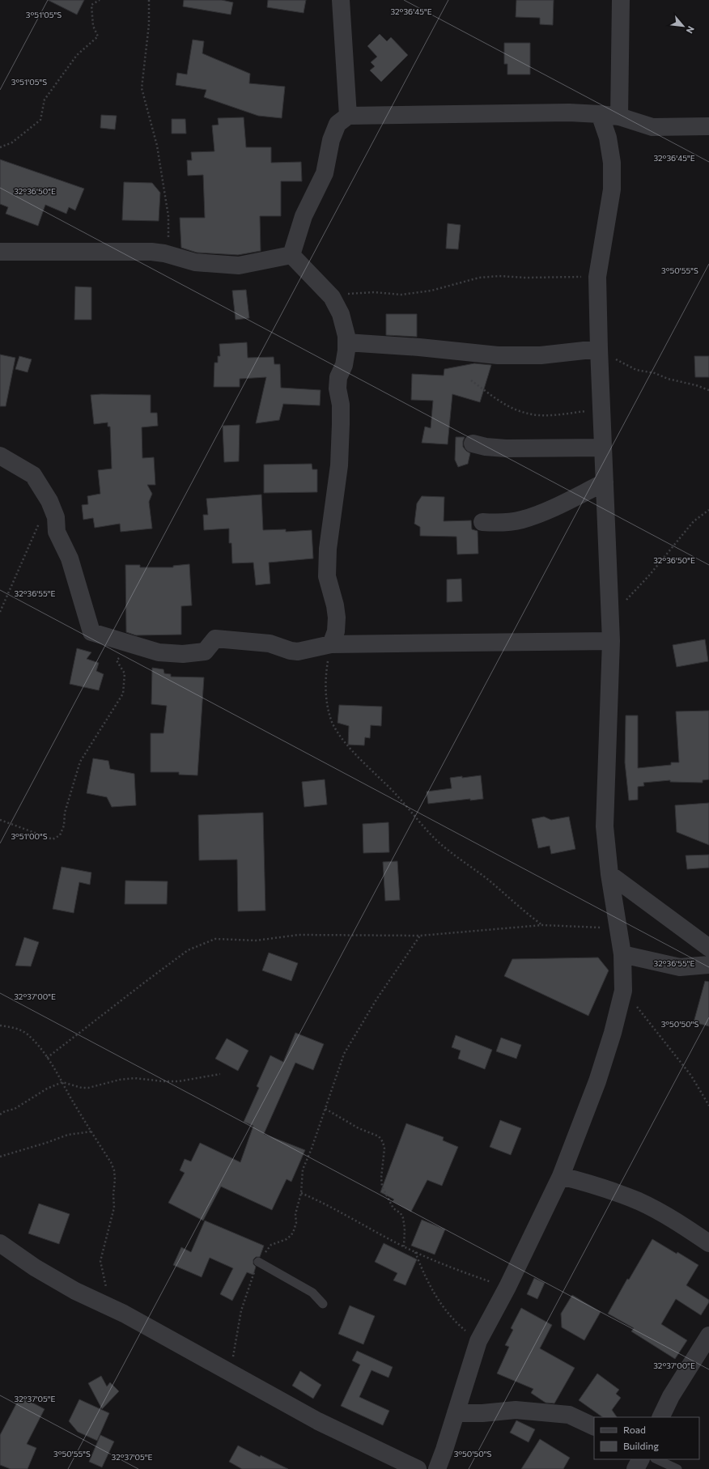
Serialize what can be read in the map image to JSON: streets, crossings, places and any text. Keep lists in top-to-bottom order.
{
  "legend": ["Road", "Building"],
  "north": "bottom right",
  "coordinates": [
    "32°36'45\"E",
    "3°51'05\"S",
    "32°36'50\"E",
    "3°50'55\"S",
    "32°36'55\"E",
    "3°51'00\"S",
    "32°37'00\"E",
    "3°50'50\"S",
    "32°37'05\"E"
  ]
}
